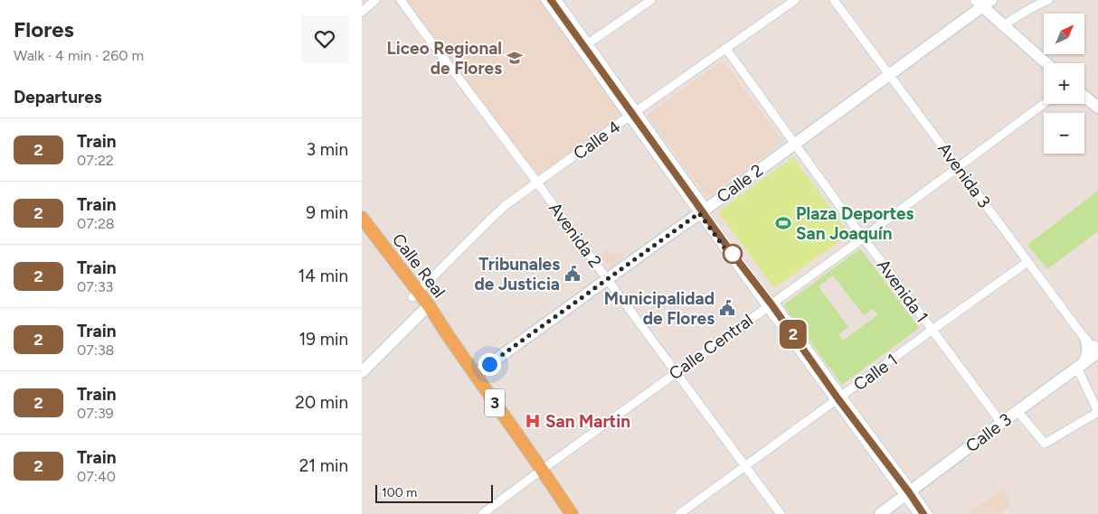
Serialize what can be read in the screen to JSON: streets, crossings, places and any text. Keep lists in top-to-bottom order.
{
  "streets": {
    "main road": ["Calle Real", "3"],
    "street": [
      "Calle 4",
      "Avenida 3",
      "Calle 2",
      "Avenida 2",
      "Avenida 1",
      "Calle Central",
      "Calle 1",
      "Calle 3"
    ]
  },
  "crossings": [
    ["Calle 4", "Avenida 2"],
    ["Calle 4", "Calle Real"],
    ["Calle 4", "Avenida 1"],
    ["Avenida 3", "Calle 2"],
    ["Avenida 3", "Calle Central"],
    ["Avenida 3", "Calle 1"],
    ["Calle 2", "Avenida 2"],
    ["Calle 2", "Calle Real"],
    ["Calle 2", "Avenida 1"],
    ["Avenida 2", "Calle Central"],
    ["Avenida 2", "Calle 1"],
    ["Calle Real", "Calle Central"],
    ["Avenida 1", "Calle Central"],
    ["Avenida 1", "Calle 1"],
    ["Avenida 1", "Calle 3"]
  ],
  "places": {
    "school or university": ["Liceo Regional de Flores"],
    "sports": ["Plaza Deportes San Joaquín"],
    "public building": ["Tribunales de Justicia", "Municipalidad de Flores"],
    "hospital": ["San Martin"]
  },
  "scale_bar": "100 m",
  "north": "top right",
  "page": {
    "heading": [
      ["Flores", "Walk · 4 min · 260 m"],
      "Departures"
    ],
    "on_map": "2",
    "map_buttons": ["+", "−"],
    "list": [
      {
        "mark": "2",
        "name": "Train",
        "note": "07:22",
        "value": "3 min"
      },
      {
        "mark": "2",
        "name": "Train",
        "note": "07:28",
        "value": "9 min"
      },
      {
        "mark": "2",
        "name": "Train",
        "note": "07:33",
        "value": "14 min"
      },
      {
        "mark": "2",
        "name": "Train",
        "note": "07:38",
        "value": "19 min"
      },
      {
        "mark": "2",
        "name": "Train",
        "note": "07:39",
        "value": "20 min"
      },
      {
        "mark": "2",
        "name": "Train",
        "note": "07:40",
        "value": "21 min"
      }
    ],
    "scale": "100 m"
  }
}
